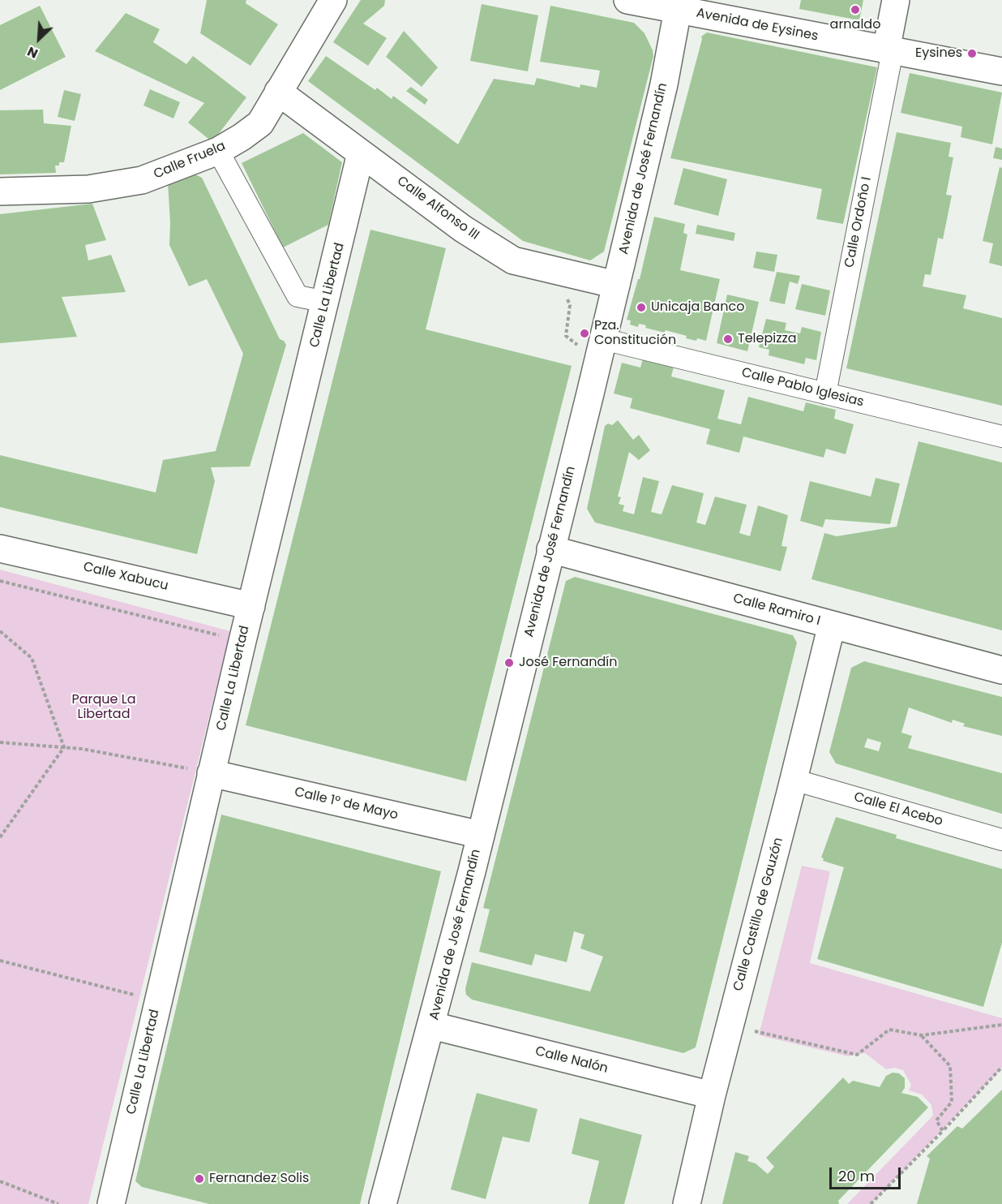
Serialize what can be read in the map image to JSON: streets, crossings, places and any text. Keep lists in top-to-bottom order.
{
  "streets": {
    "street": [
      "Avenida de Eysines",
      "Calle Fruela",
      "Avenida de José Fernandín",
      "Calle Alfonso III",
      "Calle Ordoño I",
      "Calle La Libertad",
      "Calle Pablo Iglesias",
      "Calle Xabucu",
      "Calle Ramiro I",
      "Calle 1º de Mayo",
      "Calle El Acebo",
      "Calle Castillo de Gauzón",
      "Calle Nalón"
    ]
  },
  "crossings": [
    ["Avenida de Eysines", "Avenida de José Fernandín"],
    ["Avenida de Eysines", "Calle Ordoño I"],
    ["Calle Fruela", "Calle Alfonso III"],
    ["Avenida de José Fernandín", "Calle Alfonso III"],
    ["Avenida de José Fernandín", "Calle Pablo Iglesias"],
    ["Avenida de José Fernandín", "Calle Ramiro I"],
    ["Avenida de José Fernandín", "Calle 1º de Mayo"],
    ["Avenida de José Fernandín", "Calle Nalón"],
    ["Calle Alfonso III", "Calle La Libertad"],
    ["Calle Ordoño I", "Calle Pablo Iglesias"],
    ["Calle La Libertad", "Calle Xabucu"],
    ["Calle La Libertad", "Calle 1º de Mayo"],
    ["Calle Ramiro I", "Calle Castillo de Gauzón"],
    ["Calle El Acebo", "Calle Castillo de Gauzón"],
    ["Calle Castillo de Gauzón", "Calle Nalón"]
  ],
  "parks": ["Parque La Libertad"],
  "places": [
    "arnaldo",
    "Eysines",
    "Unicaja Banco",
    "Pza. Constitución",
    "Telepizza",
    "José Fernandín",
    "Fernandez Solis"
  ],
  "scale_bar": "20 m",
  "north": "bottom left"
}
